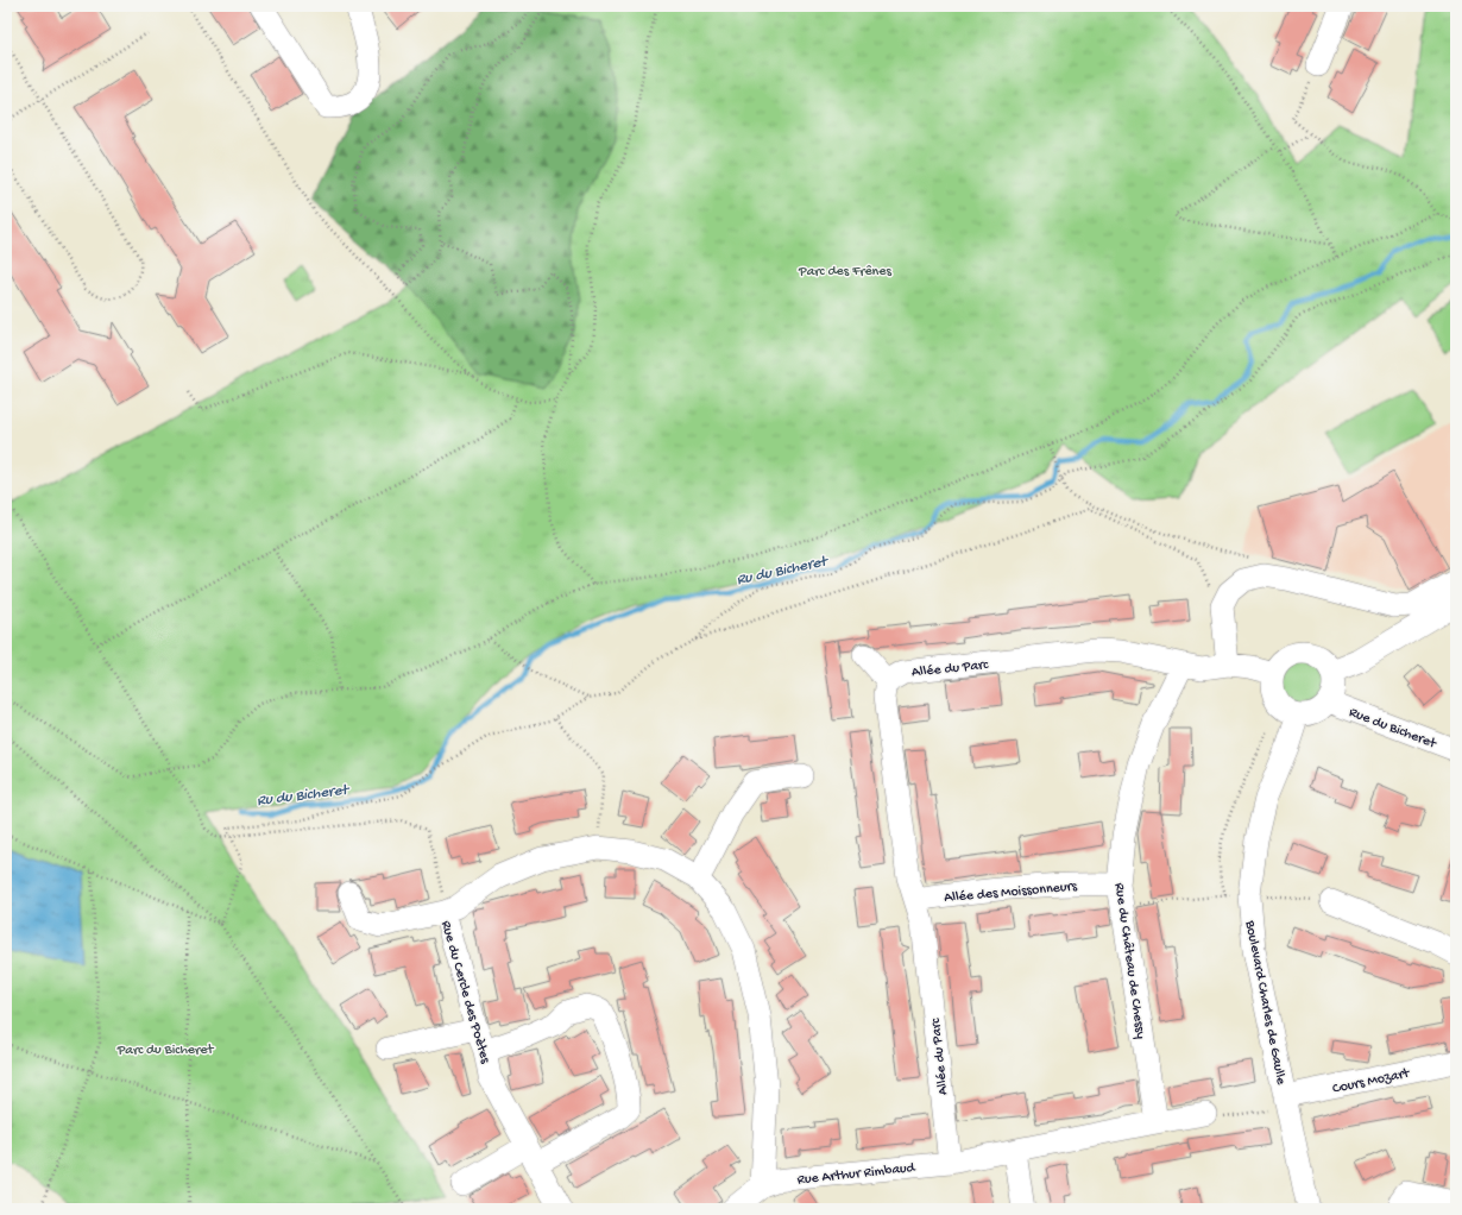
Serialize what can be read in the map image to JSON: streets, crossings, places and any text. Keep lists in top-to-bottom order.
{
  "streets": {
    "street": [
      "Allée du Parc",
      "Rue du Bicheret",
      "Allée des Moissonneurs",
      "Rue du Château de Chessy",
      "Rue du Cercle des Poètes",
      "Boulevard Charles de Gaulle",
      "Cours Mozart",
      "Rue Arthur Rimbaud"
    ]
  },
  "crossings": [
    ["Allée du Parc", "Rue du Bicheret"],
    ["Allée du Parc", "Allée des Moissonneurs"],
    ["Allée du Parc", "Rue du Château de Chessy"],
    ["Allée du Parc", "Boulevard Charles de Gaulle"],
    ["Allée du Parc", "Rue Arthur Rimbaud"],
    ["Rue du Bicheret", "Boulevard Charles de Gaulle"],
    ["Allée des Moissonneurs", "Rue du Château de Chessy"],
    ["Rue du Cercle des Poètes", "Rue Arthur Rimbaud"],
    ["Boulevard Charles de Gaulle", "Cours Mozart"]
  ],
  "water": ["Ru du Bicheret"],
  "parks": ["Parc des Frênes", "Parc du Bicheret"]
}
